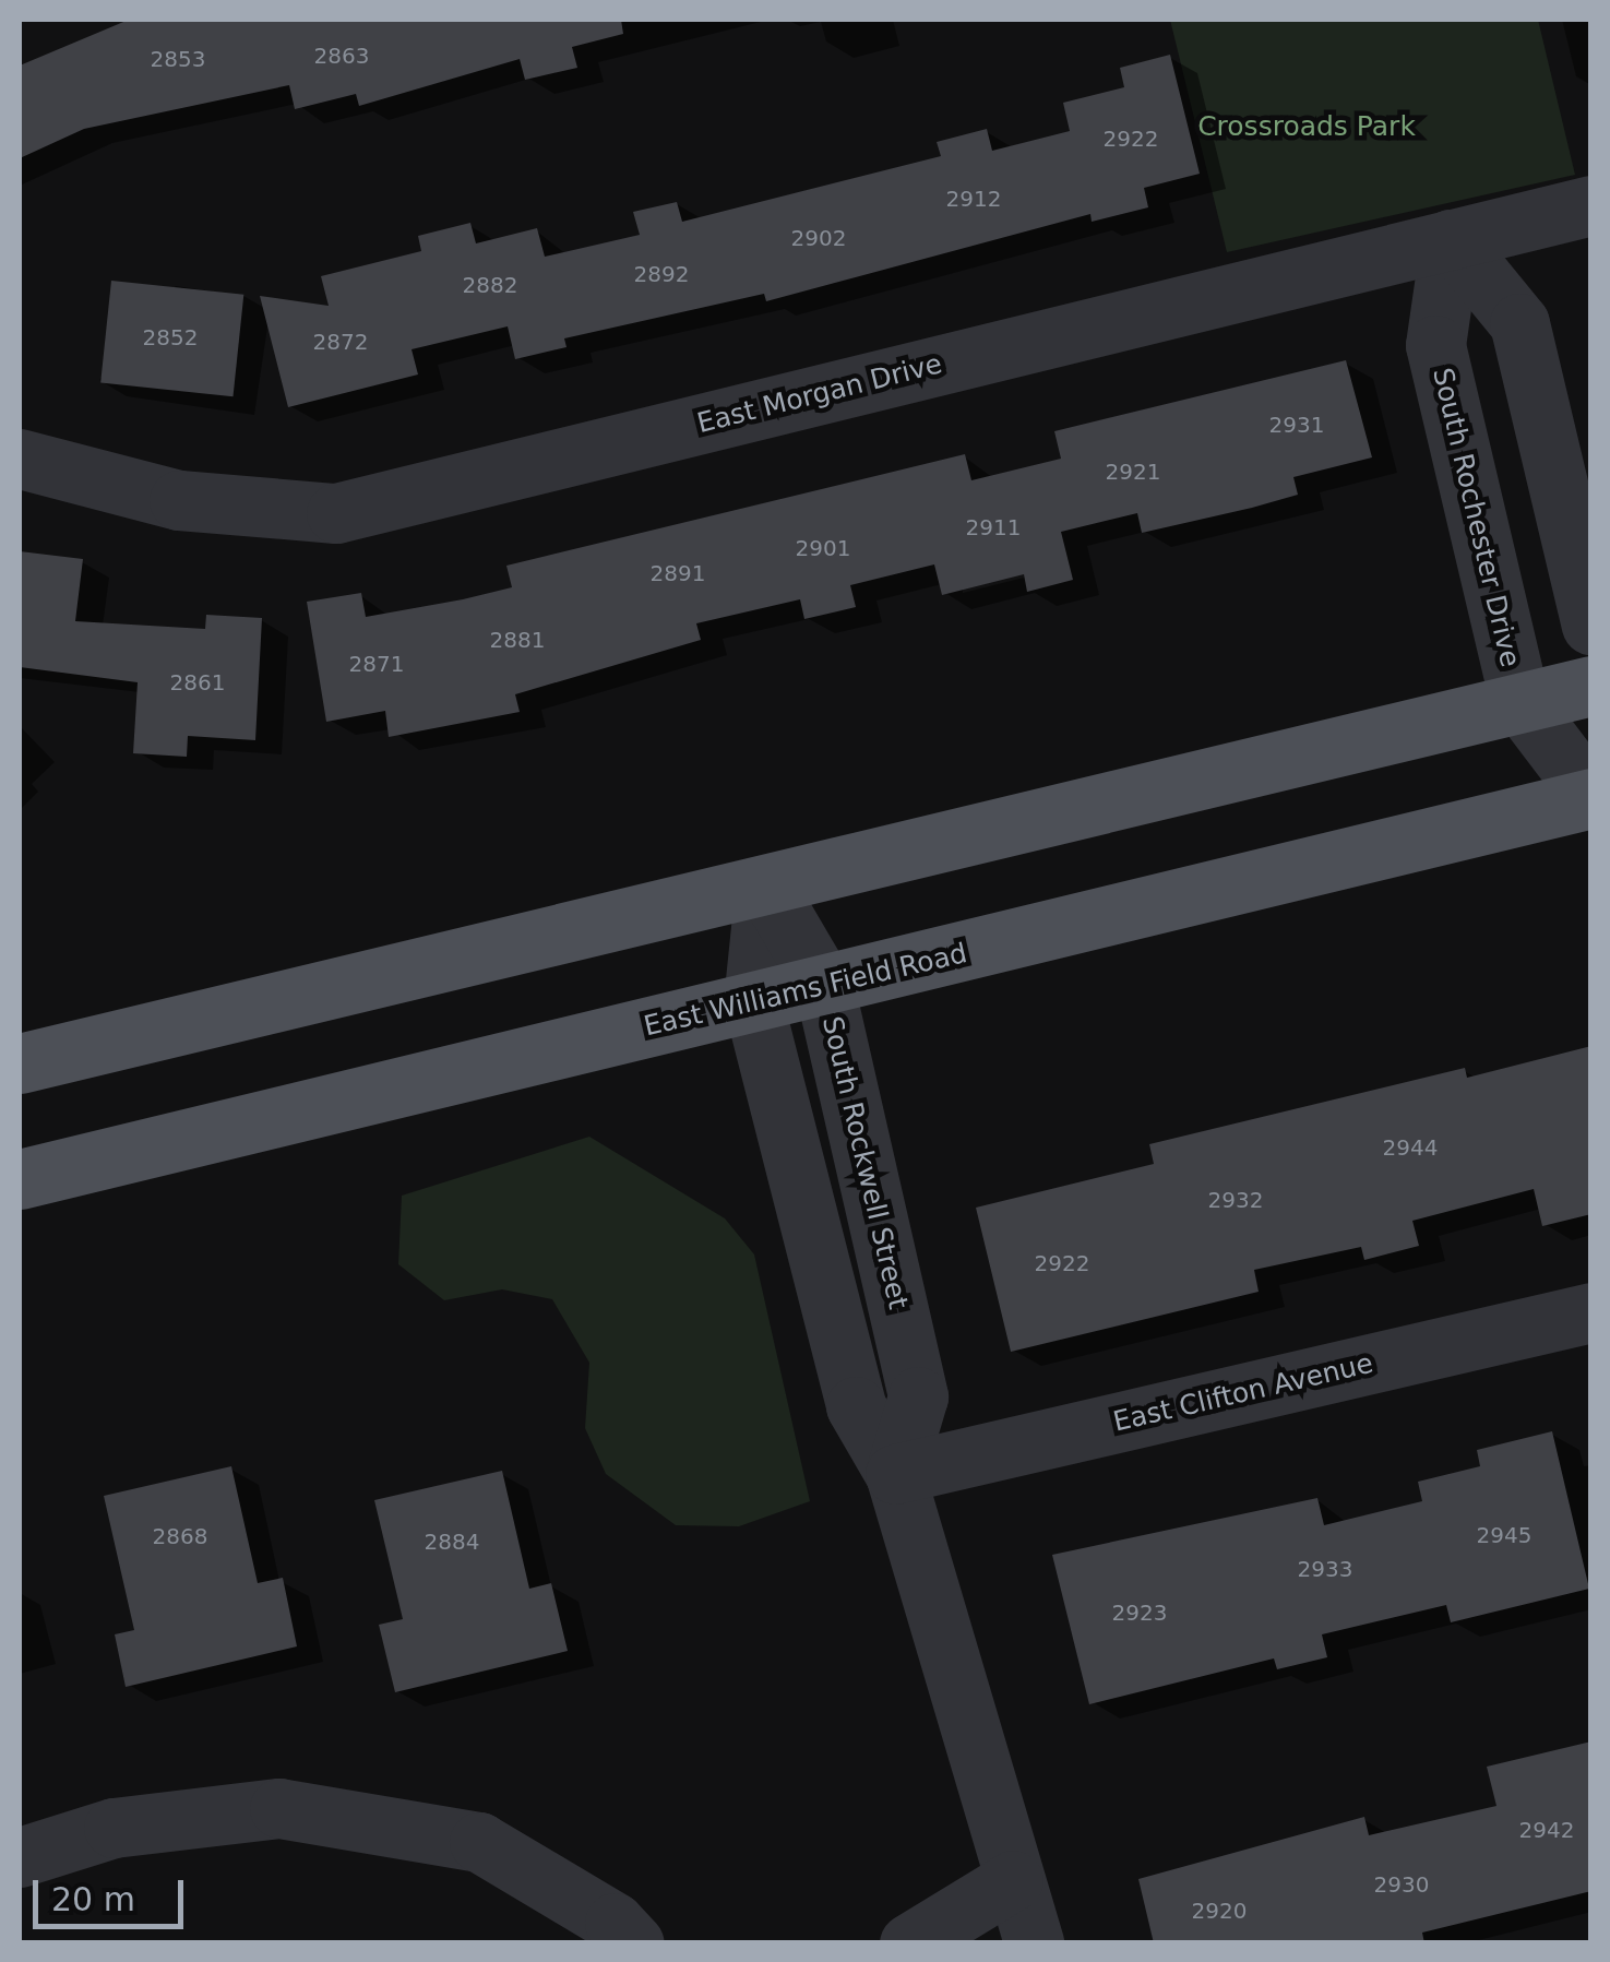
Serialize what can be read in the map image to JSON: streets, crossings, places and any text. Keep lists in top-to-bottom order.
{
  "streets": {
    "main road": ["East Williams Field Road"],
    "street": [
      "East Morgan Drive",
      "South Rochester Drive",
      "South Rockwell Street",
      "East Clifton Avenue"
    ]
  },
  "crossings": [
    ["East Morgan Drive", "South Rochester Drive"],
    ["South Rochester Drive", "East Williams Field Road"],
    ["East Williams Field Road", "South Rockwell Street"],
    ["South Rockwell Street", "East Clifton Avenue"]
  ],
  "parks": ["Crossroads Park"],
  "house_numbers": [
    "2863",
    "2853",
    "2922",
    "2912",
    "2902",
    "2892",
    "2882",
    "2852",
    "2872",
    "2931",
    "2921",
    "2911",
    "2901",
    "2891",
    "2881",
    "2871",
    "2861",
    "2944",
    "2932",
    "2922",
    "2945",
    "2868",
    "2884",
    "2933",
    "2923",
    "2942",
    "2930",
    "2920"
  ],
  "scale_bar": "20 m"
}
